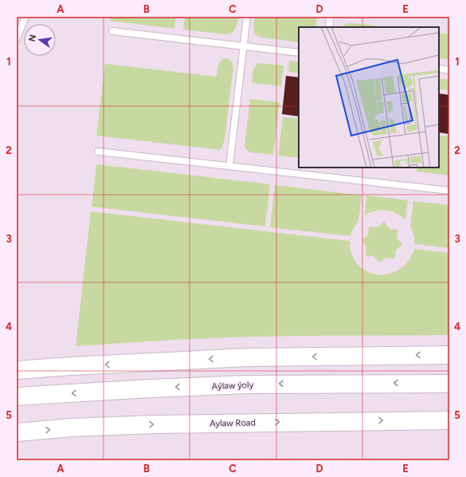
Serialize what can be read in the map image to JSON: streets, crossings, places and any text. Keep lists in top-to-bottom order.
{
  "streets": {
    "main road": ["Aýlaw ýoly", "Aylaw Road"]
  },
  "north": "left",
  "grid": {
    "columns": [
      "A",
      "B",
      "C",
      "D",
      "E"
    ],
    "rows": [
      "1",
      "2",
      "3",
      "4",
      "5"
    ]
  }
}
